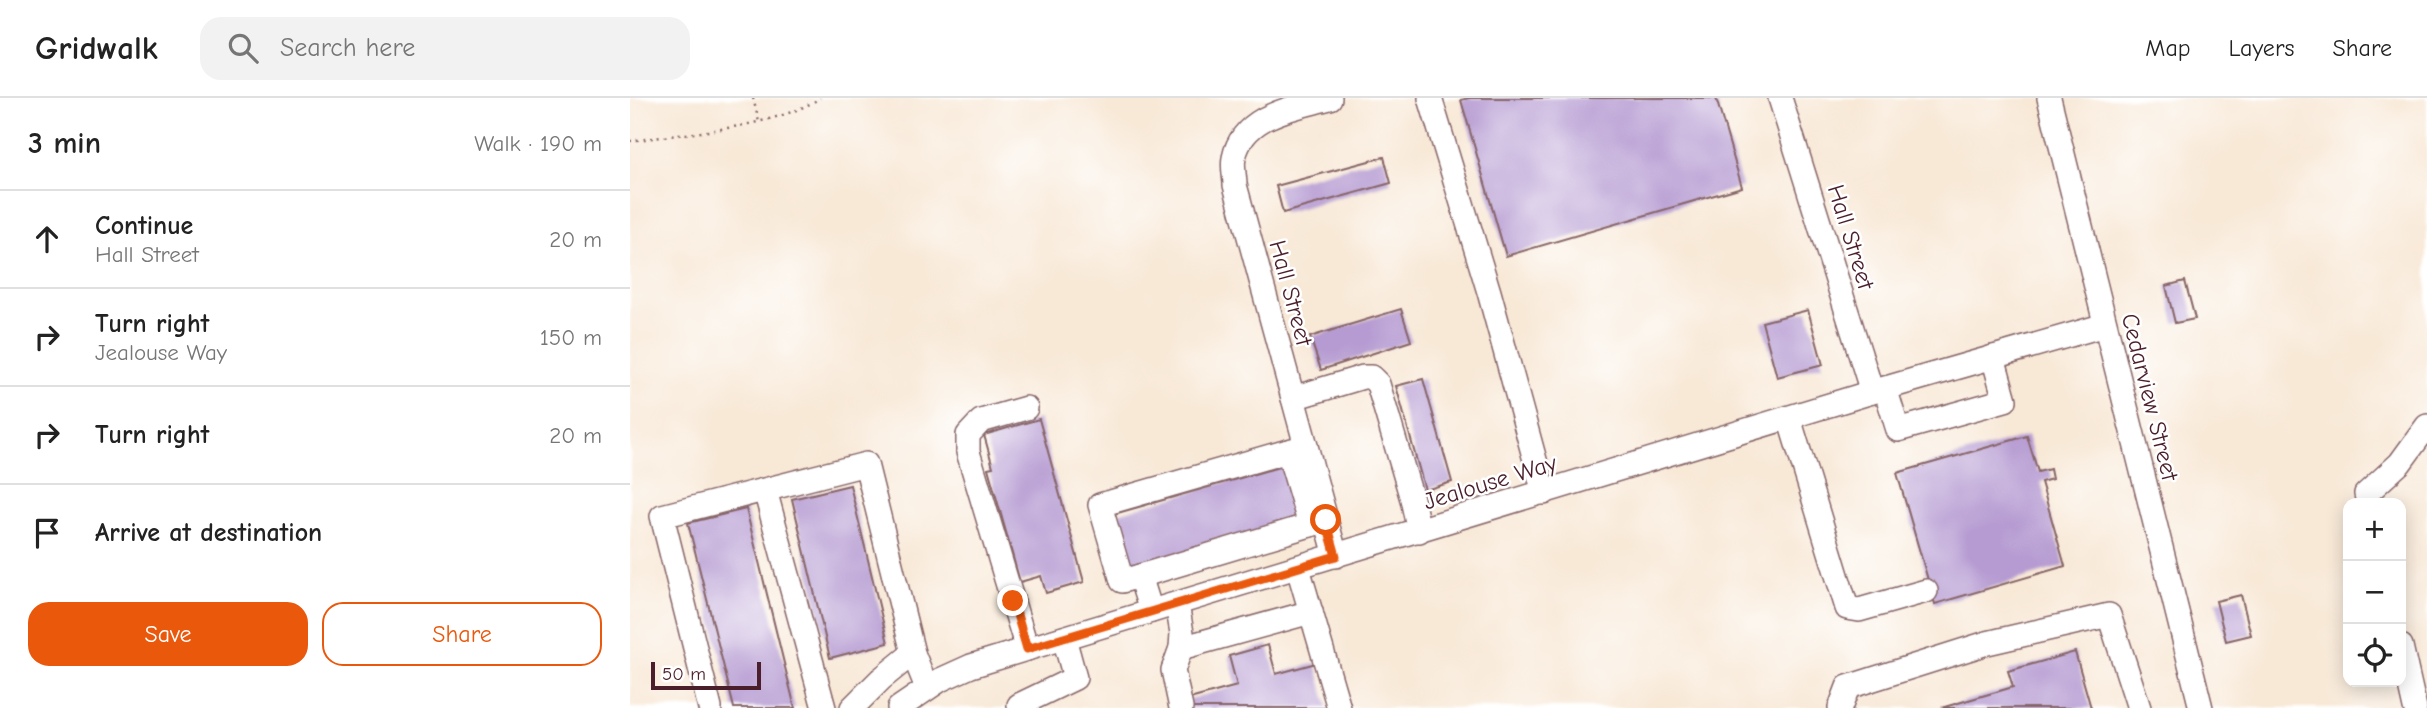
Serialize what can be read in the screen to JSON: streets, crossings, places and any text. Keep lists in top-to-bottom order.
{
  "streets": {
    "street": ["Hall Street", "Cedarview Street", "Jealouse Way"]
  },
  "crossings": [
    ["Hall Street", "Jealouse Way"],
    ["Cedarview Street", "Jealouse Way"]
  ],
  "scale_bar": "50 m",
  "page": {
    "header": "Gridwalk",
    "search": "Search here",
    "nav": ["Map", "Layers", "Share"],
    "heading": ["3 min", "Walk · 190 m"],
    "list": [
      ["Continue", "Hall Street", "20 m"],
      ["Turn right", "Jealouse Way", "150 m"],
      ["Turn right", "20 m"],
      "Arrive at destination"
    ],
    "map_buttons": ["+", "−"],
    "buttons": ["Save", "Share"],
    "scale": "50 m"
  }
}
